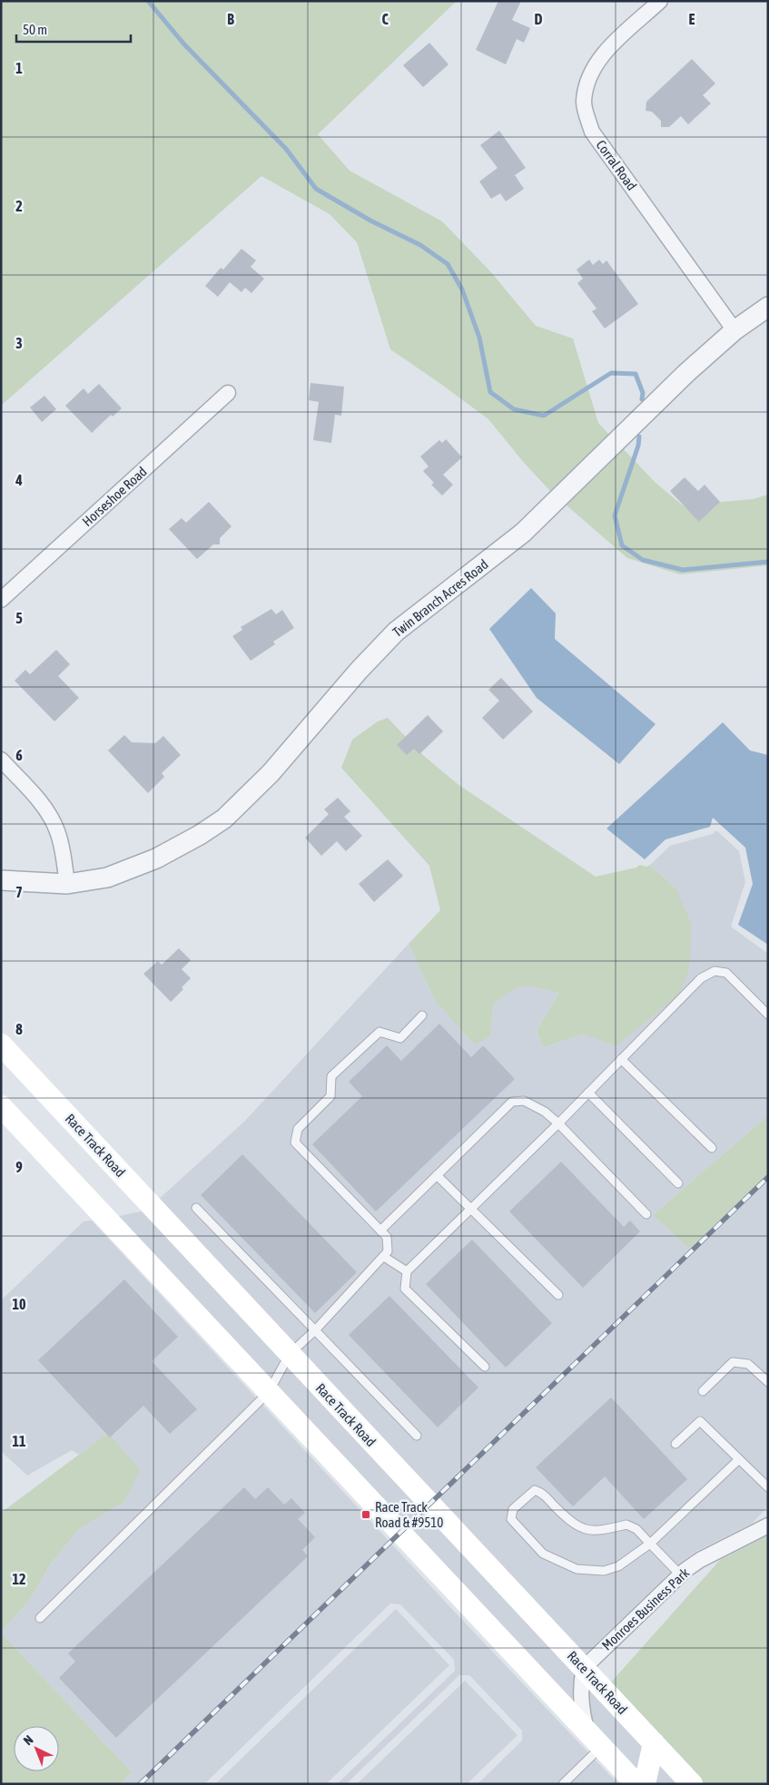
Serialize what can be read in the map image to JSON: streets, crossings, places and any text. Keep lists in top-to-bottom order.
{
  "streets": {
    "main road": ["Race Track Road"],
    "street": [
      "Corral Road",
      "Horseshoe Road",
      "Twin Branch Acres Road",
      "Monroes Business Park"
    ]
  },
  "crossings": [
    ["Corral Road", "Twin Branch Acres Road"],
    ["Race Track Road", "Monroes Business Park"]
  ],
  "places": {
    "transit": ["Race Track Road & #9510"]
  },
  "scale_bar": "50 m",
  "north": "top left",
  "grid": {
    "columns": [
      "B",
      "C",
      "D",
      "E"
    ],
    "rows": [
      "1",
      "2",
      "3",
      "4",
      "5",
      "6",
      "7",
      "8",
      "9",
      "10",
      "11",
      "12"
    ]
  }
}
